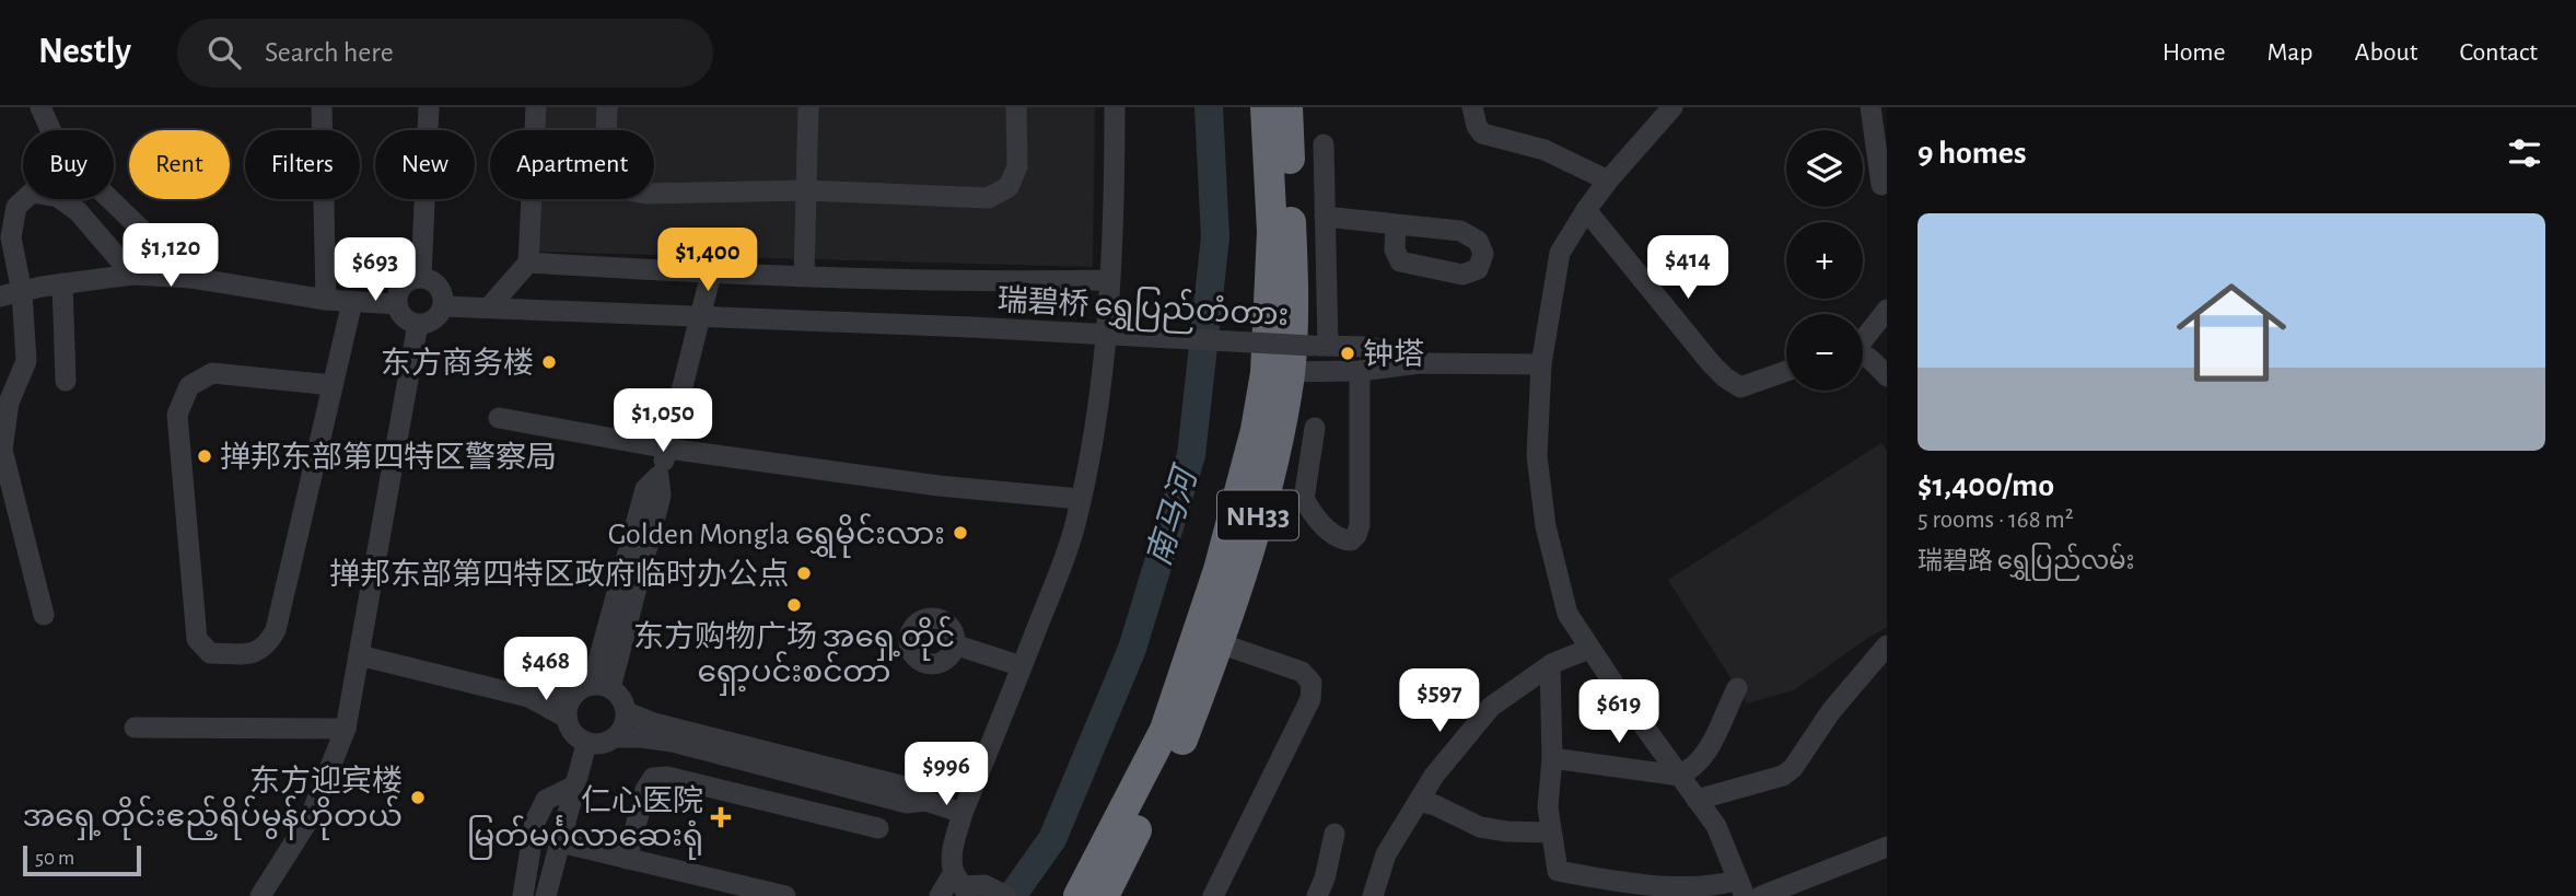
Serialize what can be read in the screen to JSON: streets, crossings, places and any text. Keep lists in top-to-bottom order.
{
  "streets": {
    "highway": ["NH33"],
    "street": ["瑞碧桥 ရွှေပြည်တံတား"]
  },
  "water": ["南马河"],
  "places": {
    "other": [
      "钟塔",
      "东方商务楼",
      "掸邦东部第四特区警察局",
      "Golden Mongla ရွှေမိုင်းလား",
      "掸邦东部第四特区政府临时办公点",
      "东方购物广场 အရှေ့တိုင် ရှော့ပင်းစင်တာ",
      "东方迎宾楼 အရှေ့တိုင်းဧည့်ရိပ်မွန်ဟိုတယ်"
    ],
    "health": ["仁心医院 မြတ်မင်္ဂလာဆေးရုံ"]
  },
  "scale_bar": "50 m",
  "page": {
    "header": "Nestly",
    "search": "Search here",
    "nav": [
      "Home",
      "Map",
      "About",
      "Contact"
    ],
    "heading": "9 homes",
    "map_buttons": ["+", "−"],
    "chip": [
      "Buy",
      "Rent",
      "Filters",
      "New",
      "Apartment"
    ],
    "list": [
      {
        "name": "$1,400/mo",
        "note": "5 rooms · 168 m² · 瑞碧路 ရွှေပြည်လမ်း"
      }
    ],
    "price": [
      "$1,120",
      "$1,400",
      "$414",
      "$693",
      "$1,050",
      "$468",
      "$597",
      "$619",
      "$996"
    ],
    "scale": "50 m"
  }
}
